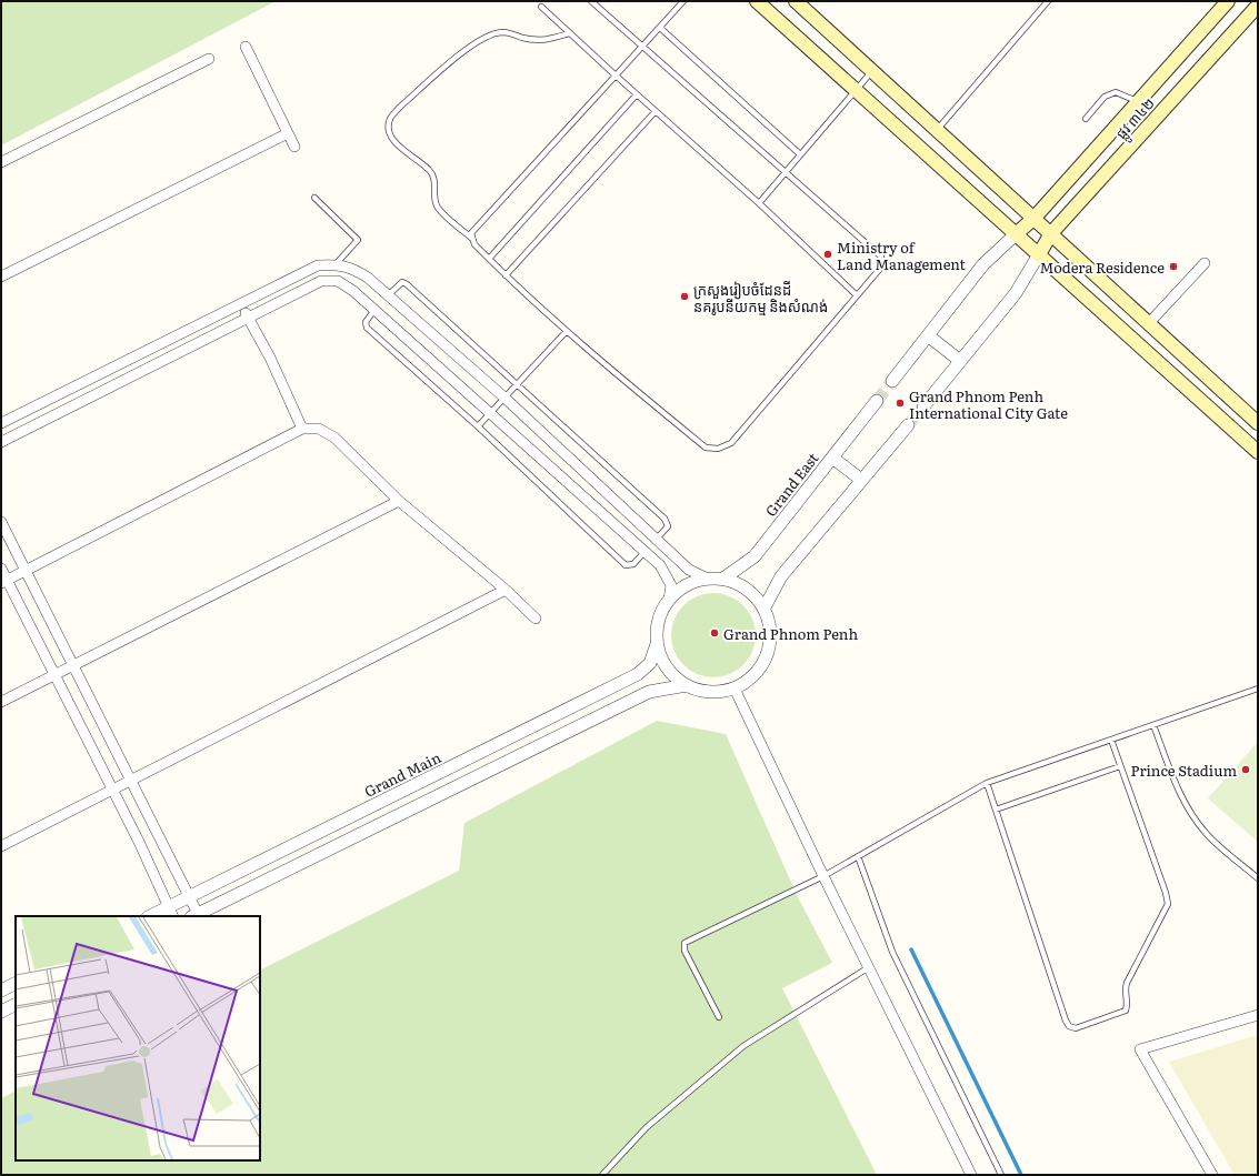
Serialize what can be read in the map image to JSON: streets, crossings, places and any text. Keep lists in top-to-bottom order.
{
  "streets": {
    "main road": ["ផ្លូវ ៣៤២"],
    "street": ["Grand East", "Grand Main"]
  },
  "crossings": [
    ["Grand East", "Grand Main"]
  ],
  "places": [
    "Ministry of Land Management",
    "Modera Residence",
    "ក្រសួងរៀបចំដែនដី នគរូបនីយកម្ម និងសំណង់",
    "Grand Phnom Penh International City Gate",
    "Grand Phnom Penh",
    "Prince Stadium"
  ]
}
